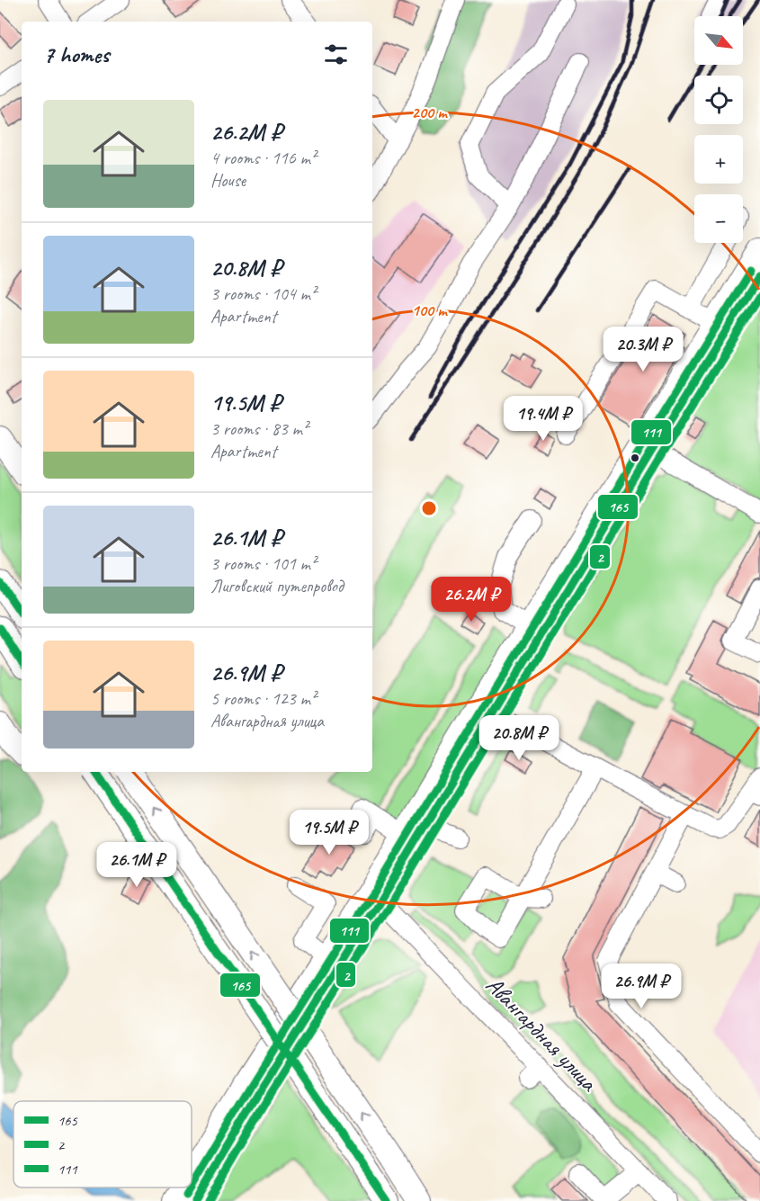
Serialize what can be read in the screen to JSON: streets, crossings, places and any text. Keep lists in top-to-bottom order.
{
  "streets": {
    "street": ["Авангардная улица"]
  },
  "lines": ["transit line 111", "transit line 165", "transit line 2"],
  "legend": ["165", "2", "111"],
  "north": "bottom right",
  "page": {
    "map_buttons": ["+", "−"],
    "heading": "7 homes",
    "list": [
      {
        "name": "26.2M ₽",
        "note": "4 rooms · 116 m² · House"
      },
      {
        "name": "20.8M ₽",
        "note": "3 rooms · 104 m² · Apartment"
      },
      {
        "name": "19.5M ₽",
        "note": "3 rooms · 83 m² · Apartment"
      },
      {
        "name": "26.1M ₽",
        "note": "3 rooms · 101 m² · Лиговский путепровод"
      },
      {
        "name": "26.9M ₽",
        "note": "5 rooms · 123 m² · Авангардная улица"
      }
    ],
    "price": [
      "20.3M ₽",
      "19.4M ₽",
      "26.2M ₽",
      "20.8M ₽",
      "19.5M ₽",
      "26.1M ₽",
      "26.9M ₽"
    ]
  },
  "rings": ["200 m", "100 m"]
}
